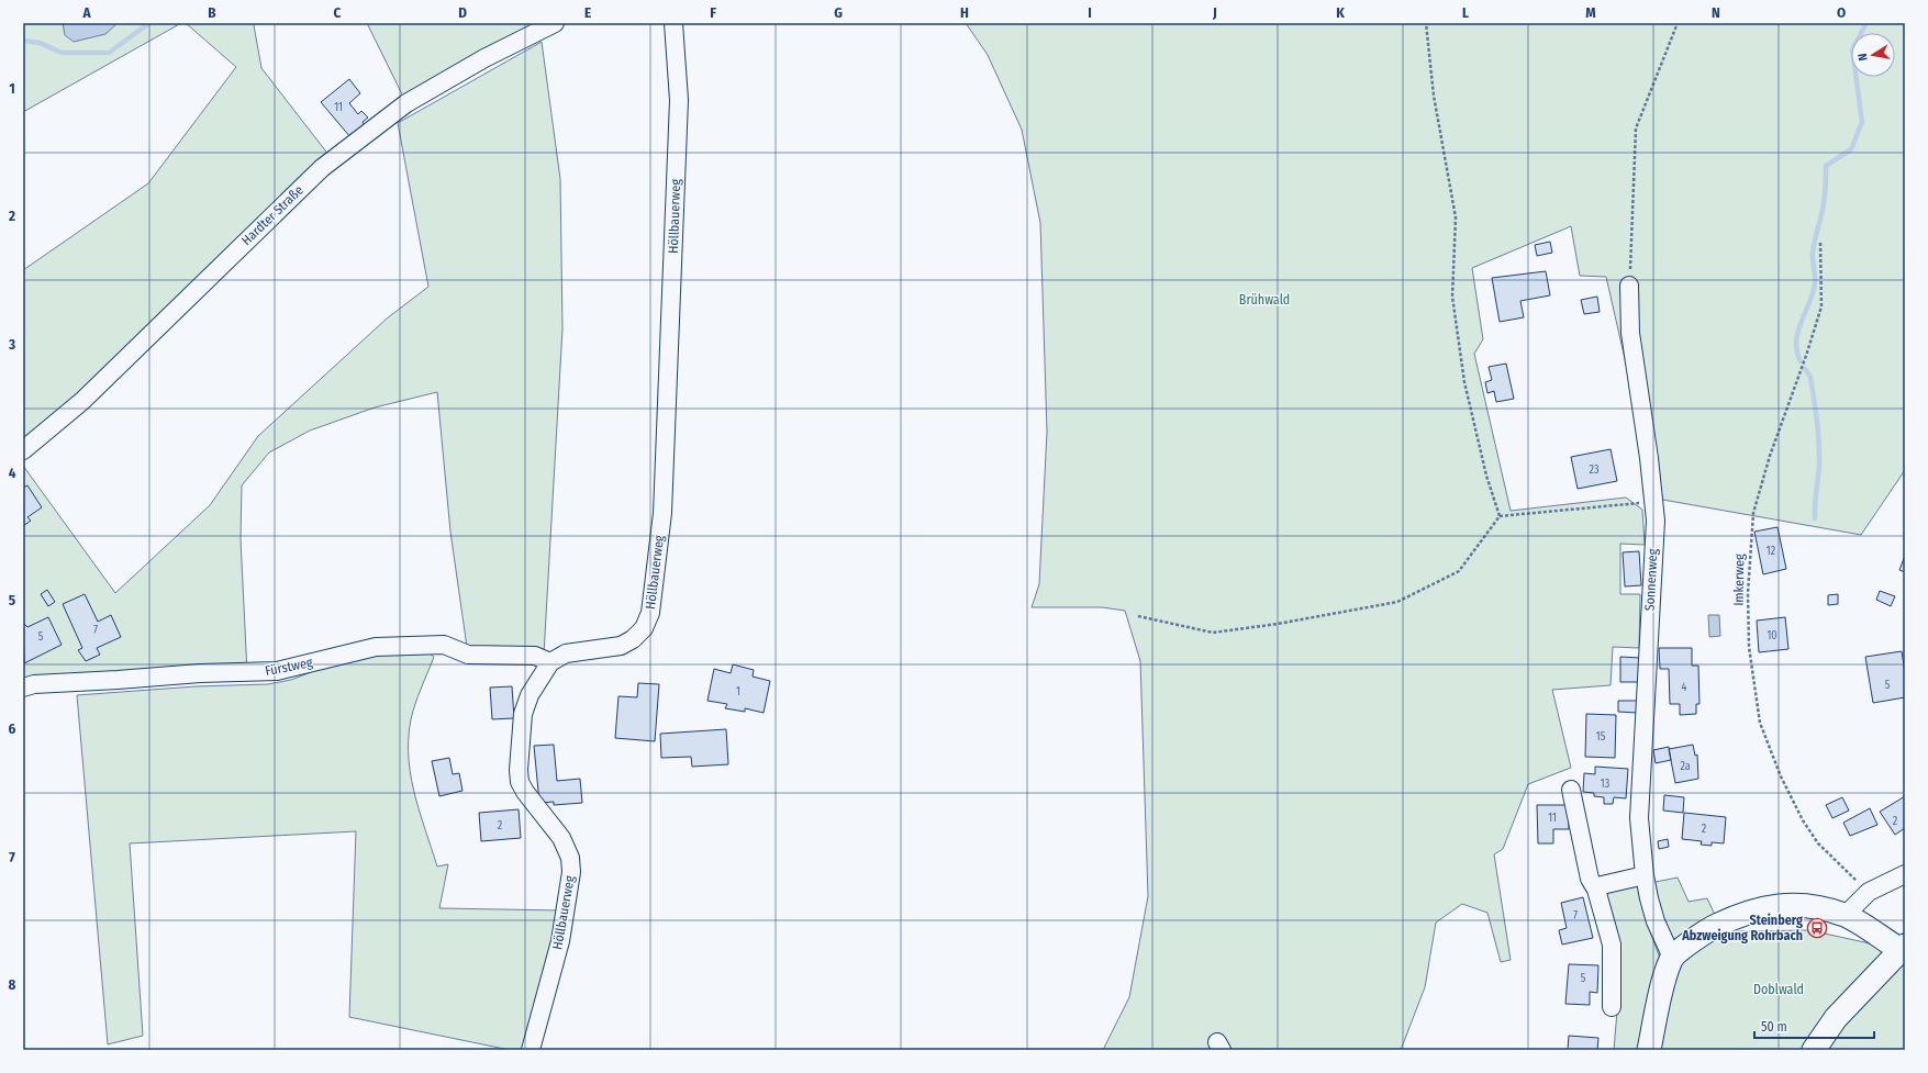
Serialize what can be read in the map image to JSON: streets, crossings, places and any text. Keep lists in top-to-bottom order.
{
  "streets": {
    "street": [
      "Hardter Straße",
      "Höllbauerweg",
      "Sonnenweg",
      "Fürstweg"
    ],
    "path": ["Imkerweg"]
  },
  "crossings": [
    ["Höllbauerweg", "Fürstweg"]
  ],
  "parks": ["Brühwald", "Doblwald"],
  "places": {
    "bus stop": ["Steinberg Abzweigung Rohrbach"]
  },
  "house_numbers": [
    "11",
    "23",
    "12",
    "7",
    "10",
    "5",
    "5",
    "4",
    "1",
    "15",
    "2a",
    "13",
    "11",
    "2",
    "2",
    "2",
    "7",
    "5"
  ],
  "scale_bar": "50 m",
  "north": "left",
  "grid": {
    "columns": [
      "A",
      "B",
      "C",
      "D",
      "E",
      "F",
      "G",
      "H",
      "I",
      "J",
      "K",
      "L",
      "M",
      "N",
      "O"
    ],
    "rows": [
      "1",
      "2",
      "3",
      "4",
      "5",
      "6",
      "7",
      "8"
    ]
  }
}
